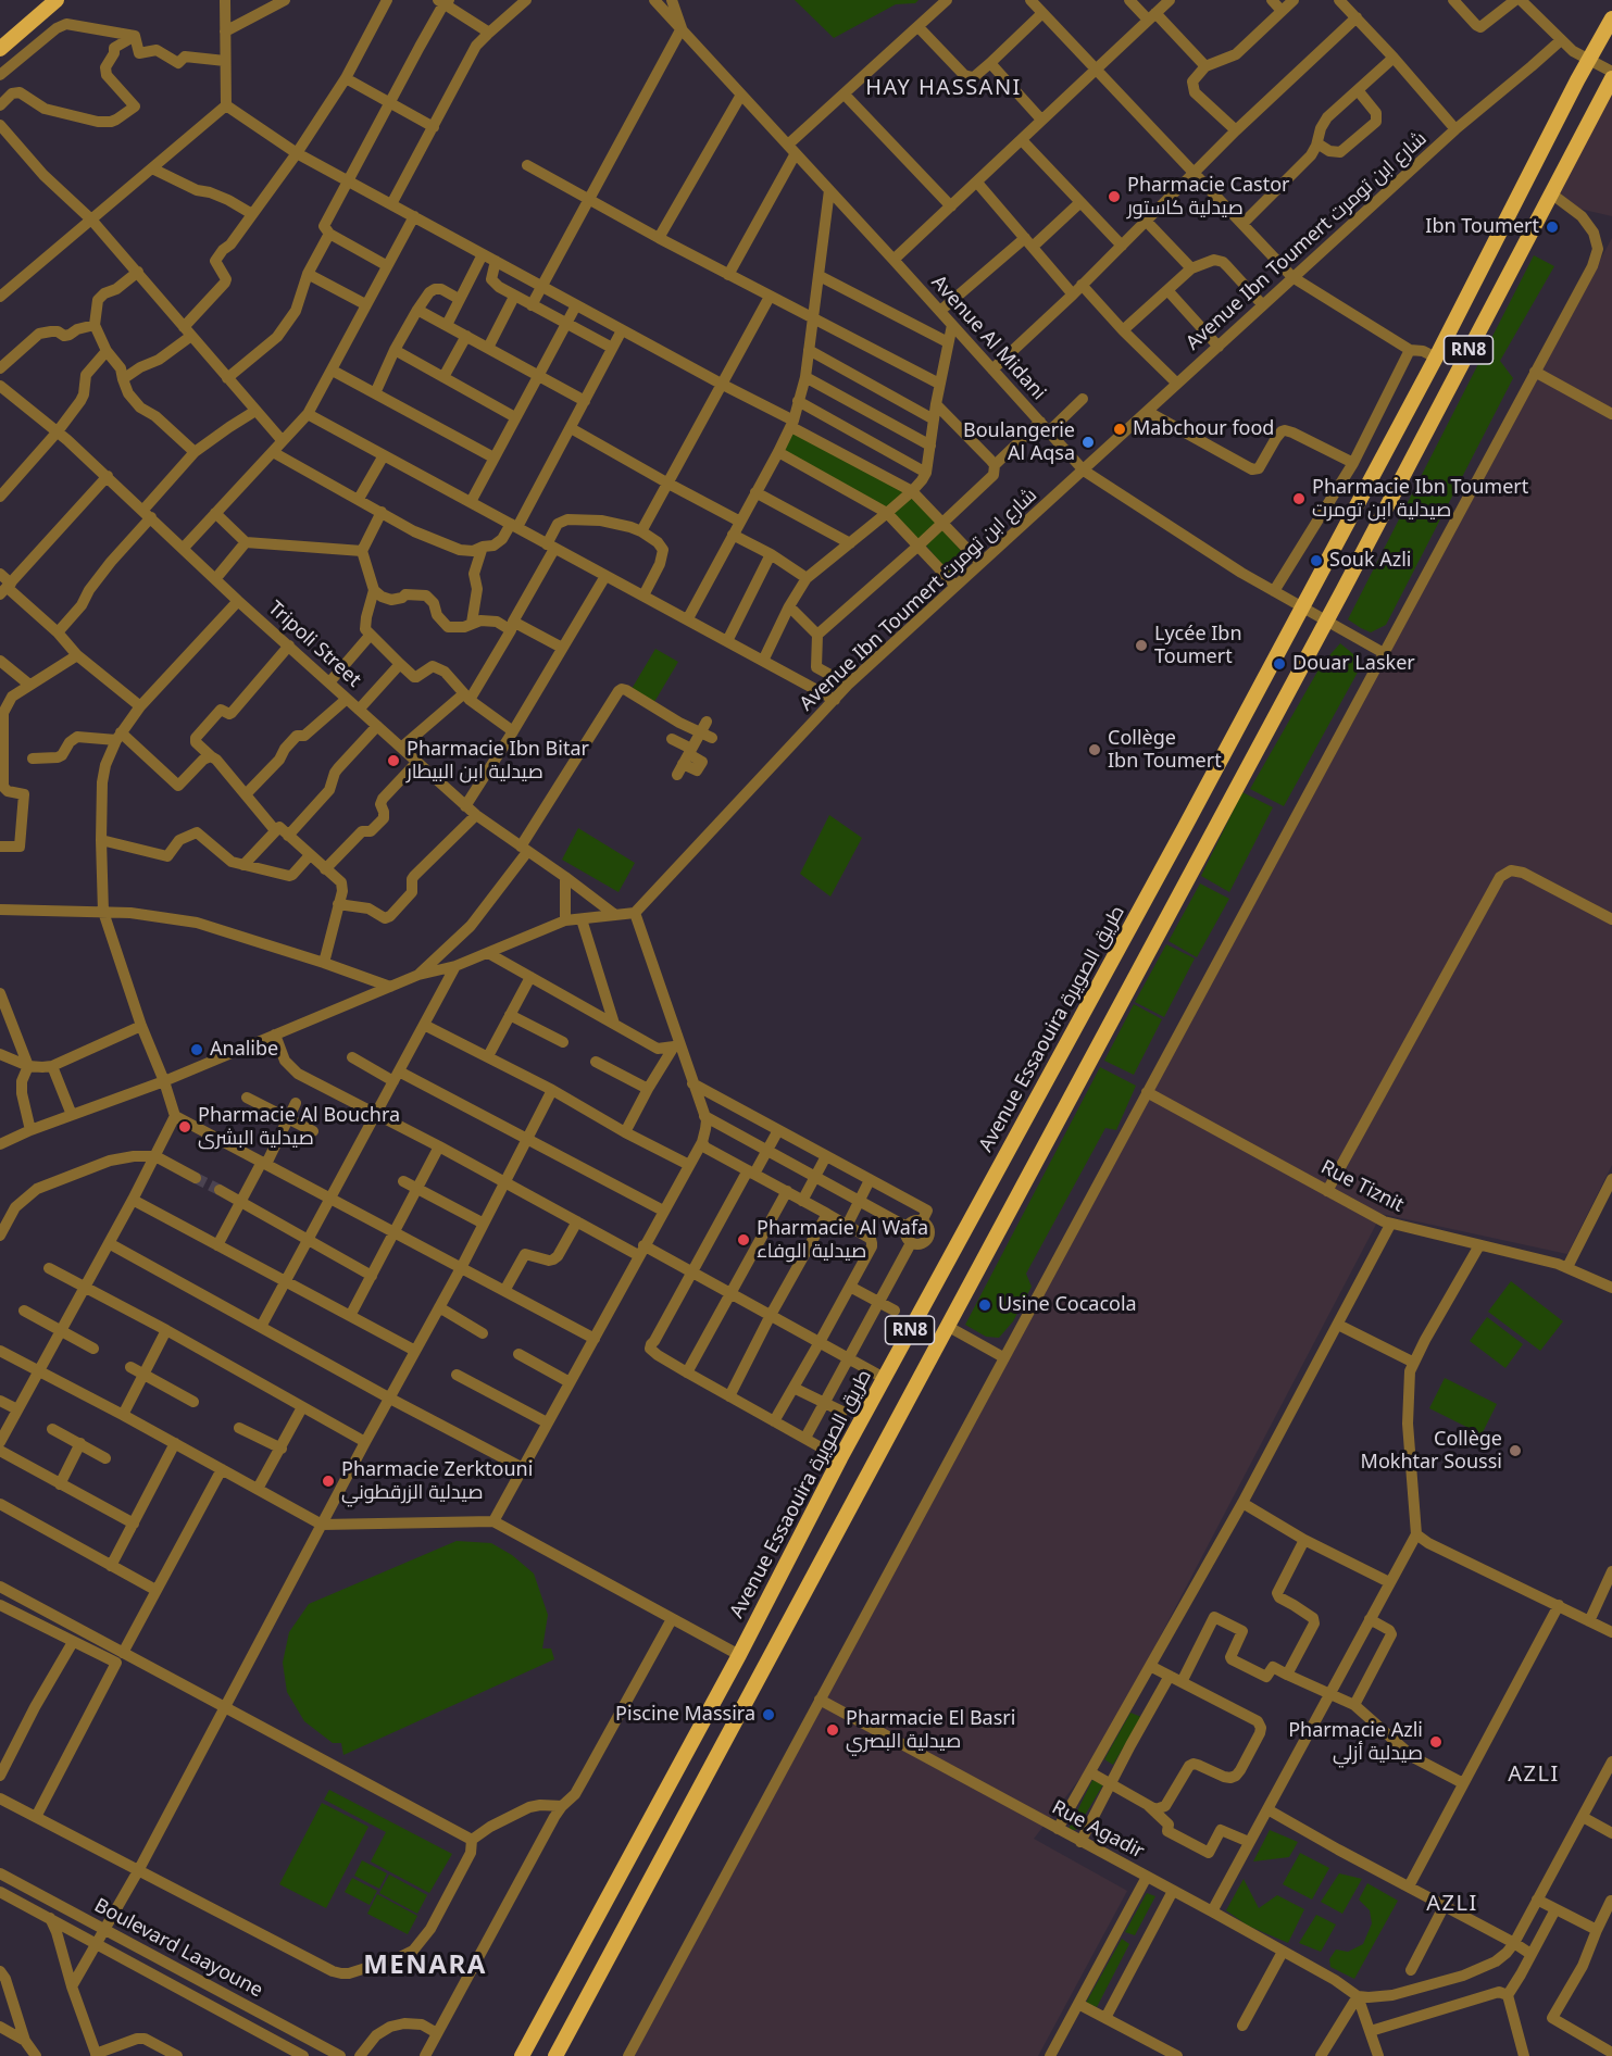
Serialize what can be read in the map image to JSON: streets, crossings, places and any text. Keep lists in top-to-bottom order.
{
  "streets": {
    "main road": ["RN8", "Avenue Essaouira طريق الصويرة"],
    "street": [
      "Avenue Ibn Toumert شارع ابن تومرت",
      "Avenue Al Midani",
      "Tripoli Street",
      "Rue Tiznit",
      "Rue Agadir",
      "Boulevard Laayoune"
    ]
  },
  "crossings": [
    ["Avenue Ibn Toumert شارع ابن تومرت", "Avenue Al Midani"],
    ["Avenue Al Midani", "RN8"],
    ["Avenue Al Midani", "Avenue Essaouira طريق الصويرة"]
  ],
  "districts": [
    "HAY HASSANI",
    "AZLI",
    "AZLI",
    "MENARA"
  ],
  "places": [
    "Pharmacie Castor صيدلية كاستور",
    "Ibn Toumert",
    "Mabchour food",
    "Boulangerie Al Aqsa",
    "Pharmacie Ibn Toumert صيدلية ابن تومرت",
    "Souk Azli",
    "Lycée Ibn Toumert",
    "Douar Lasker",
    "Collège Ibn Toumert",
    "Pharmacie Ibn Bitar صيدلية ابن البيطار",
    "Analibe",
    "Pharmacie Al Bouchra صيدلية البشرى",
    "Pharmacie Al Wafa صيدلية الوفاء",
    "Usine Cocacola",
    "Collège Mokhtar Soussi",
    "Pharmacie Zerktouni صيدلية الزرقطوني",
    "Piscine Massira",
    "Pharmacie El Basri صيدلية البصري",
    "Pharmacie Azli صيدلية أزلي"
  ]
}
